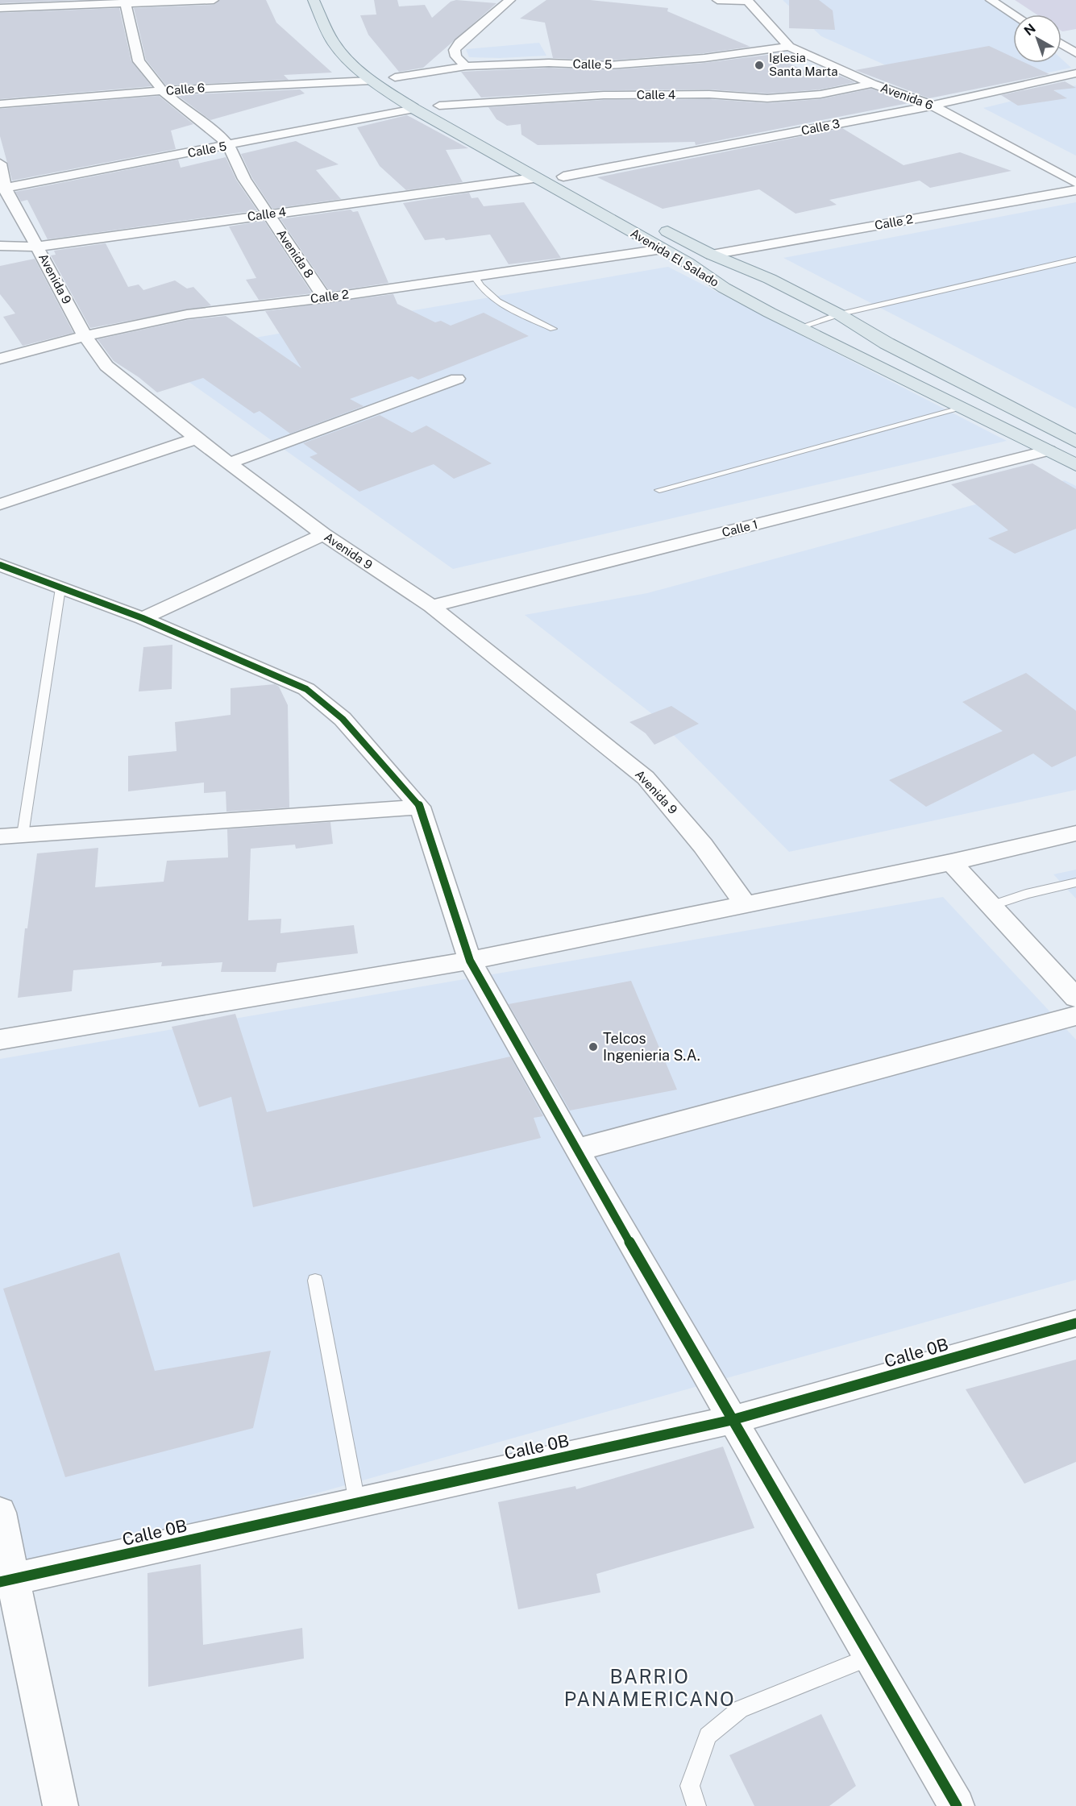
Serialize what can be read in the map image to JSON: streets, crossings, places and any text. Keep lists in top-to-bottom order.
{
  "streets": {
    "main road": ["Avenida El Salado"],
    "street": [
      "Calle 5",
      "Calle 6",
      "Calle 4",
      "Avenida 6",
      "Calle 3",
      "Calle 2",
      "Avenida 8",
      "Avenida 9",
      "Calle 1",
      "Calle 0B"
    ]
  },
  "crossings": [
    ["Calle 5", "Avenida 6"],
    ["Calle 5", "Avenida 8"],
    ["Calle 5", "Avenida El Salado"],
    ["Calle 5", "Avenida 9"],
    ["Calle 6", "Avenida 8"],
    ["Calle 6", "Avenida El Salado"],
    ["Calle 4", "Avenida 6"],
    ["Calle 4", "Avenida 8"],
    ["Calle 4", "Avenida El Salado"],
    ["Calle 4", "Avenida 9"],
    ["Avenida 6", "Calle 3"],
    ["Calle 2", "Avenida 8"],
    ["Calle 2", "Avenida El Salado"],
    ["Calle 2", "Avenida 9"],
    ["Avenida El Salado", "Calle 1"],
    ["Avenida 9", "Calle 1"]
  ],
  "districts": ["BARRIO PANAMERICANO"],
  "places": ["Iglesia Santa Marta", "Telcos Ingenieria S.A."],
  "north": "top left"
}
